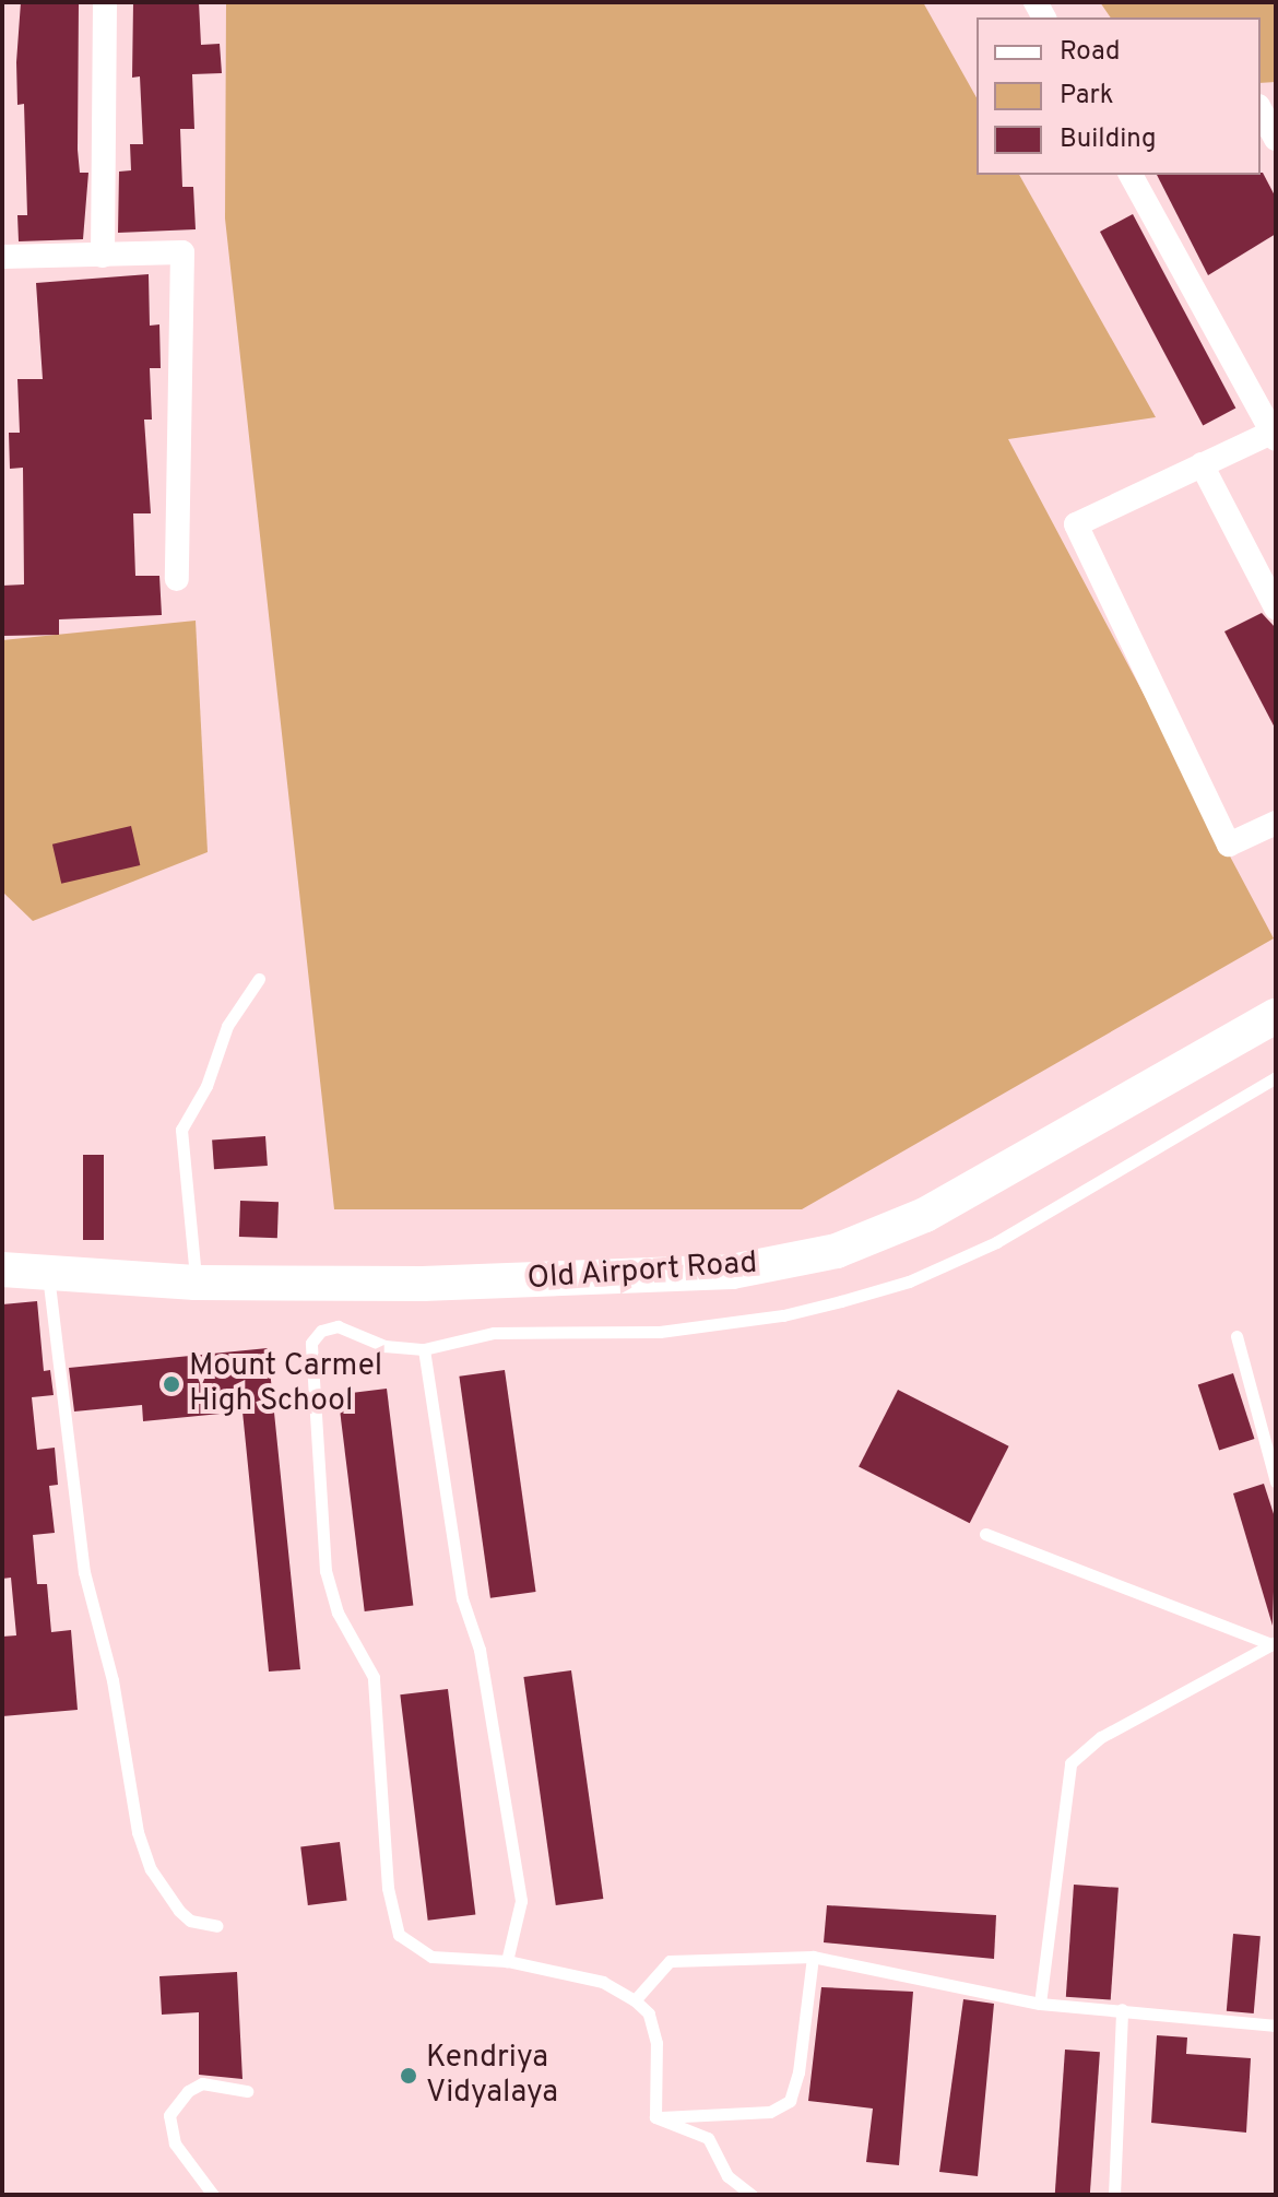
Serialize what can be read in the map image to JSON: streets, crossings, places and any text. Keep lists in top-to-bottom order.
{
  "streets": {
    "main road": ["Old Airport Road"]
  },
  "places": ["Mount Carmel High School", "Kendriya Vidyalaya"],
  "legend": ["Road", "Park", "Building"]
}
